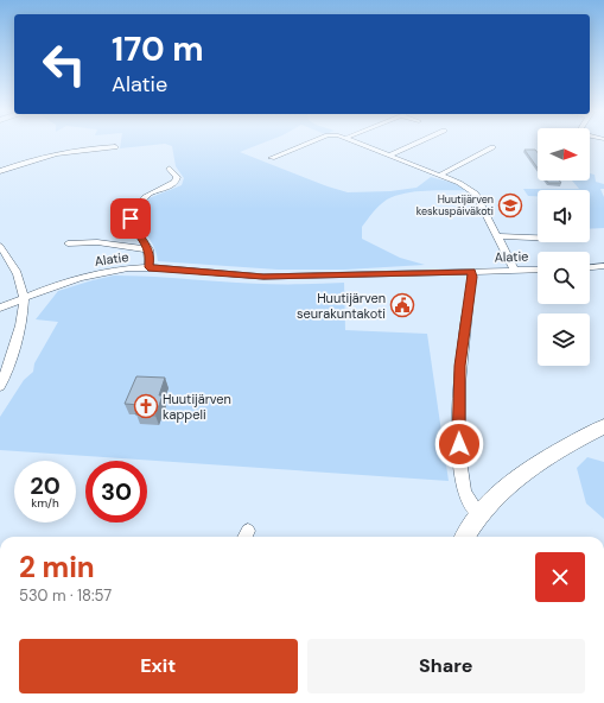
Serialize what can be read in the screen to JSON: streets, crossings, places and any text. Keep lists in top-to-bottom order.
{
  "streets": {
    "street": ["Alatie"]
  },
  "places": {
    "school or university": ["Huutijärven keskuspäiväkoti"],
    "public building": ["Huutijärven seurakuntakoti"],
    "church": ["Huutijärven kappeli"]
  },
  "north": "right",
  "page": {
    "turn": ["170 m", "Alatie"],
    "speed": "20 km/h",
    "limit": "30",
    "heading": ["2 min", "530 m · 18:57"],
    "buttons": ["Exit", "Share"]
  }
}
